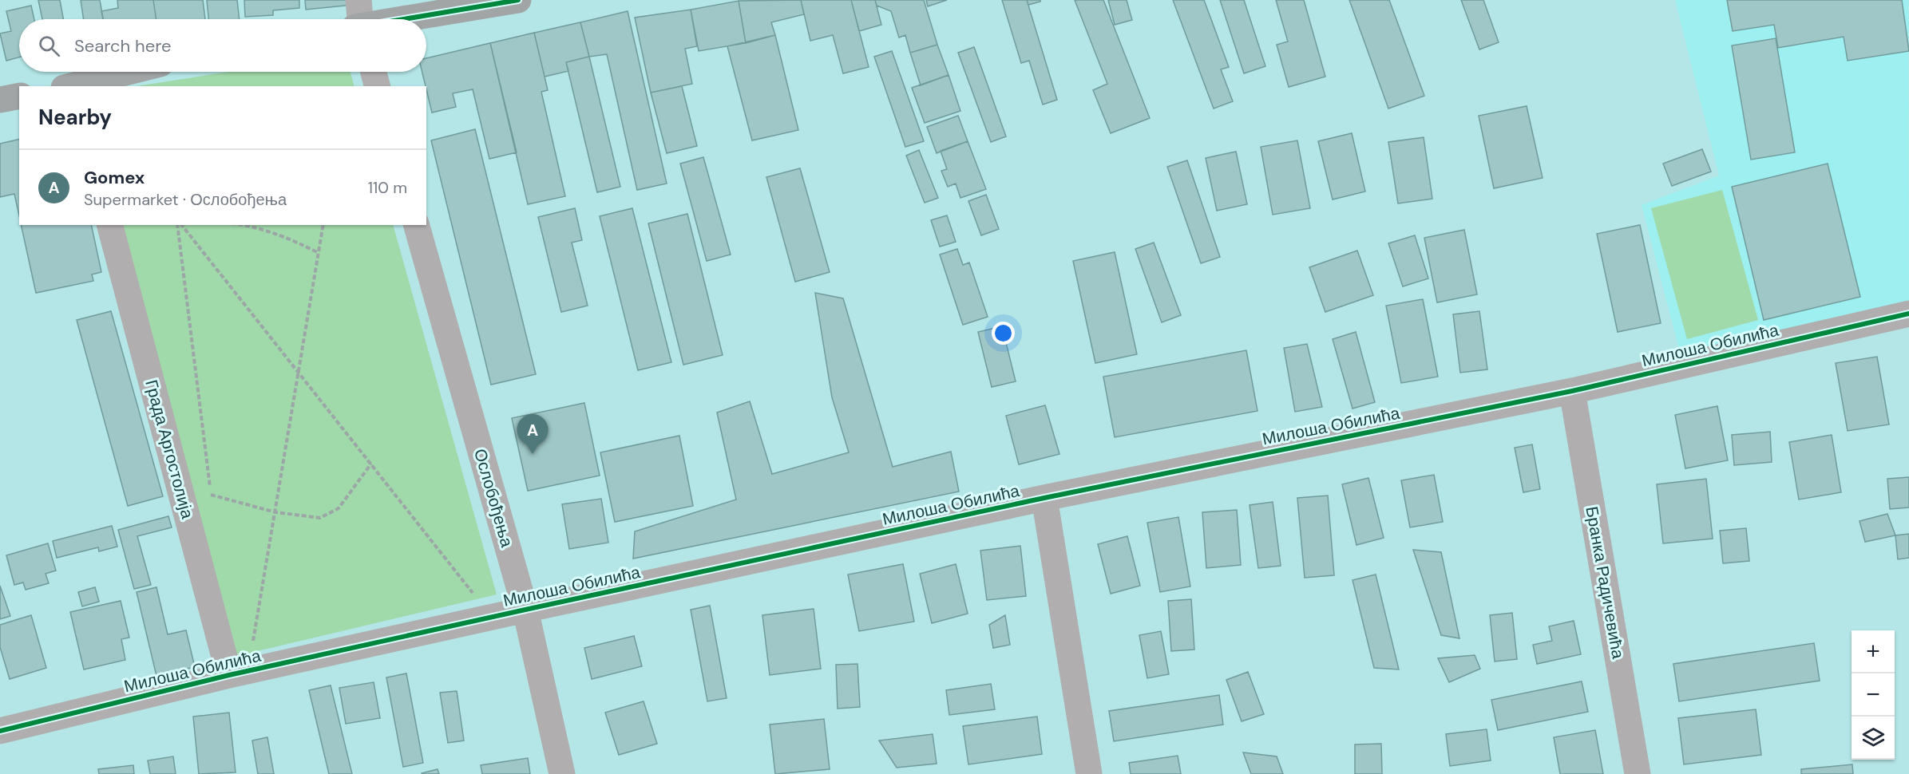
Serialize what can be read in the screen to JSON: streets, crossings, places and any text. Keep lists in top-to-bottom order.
{
  "streets": {
    "street": [
      "Милоша Обилића",
      "Града Аргостолија",
      "Ослобођења",
      "Бранка Радичевића"
    ]
  },
  "crossings": [
    ["Милоша Обилића", "Града Аргостолија"],
    ["Милоша Обилића", "Ослобођења"],
    ["Милоша Обилића", "Бранка Радичевића"]
  ],
  "page": {
    "search": "Search here",
    "heading": "Nearby",
    "list": [
      {
        "mark": "A",
        "name": "Gomex",
        "note": "Supermarket · Ослобођења",
        "value": "110 m"
      }
    ],
    "pins": "A",
    "map_buttons": ["+", "−"]
  }
}
